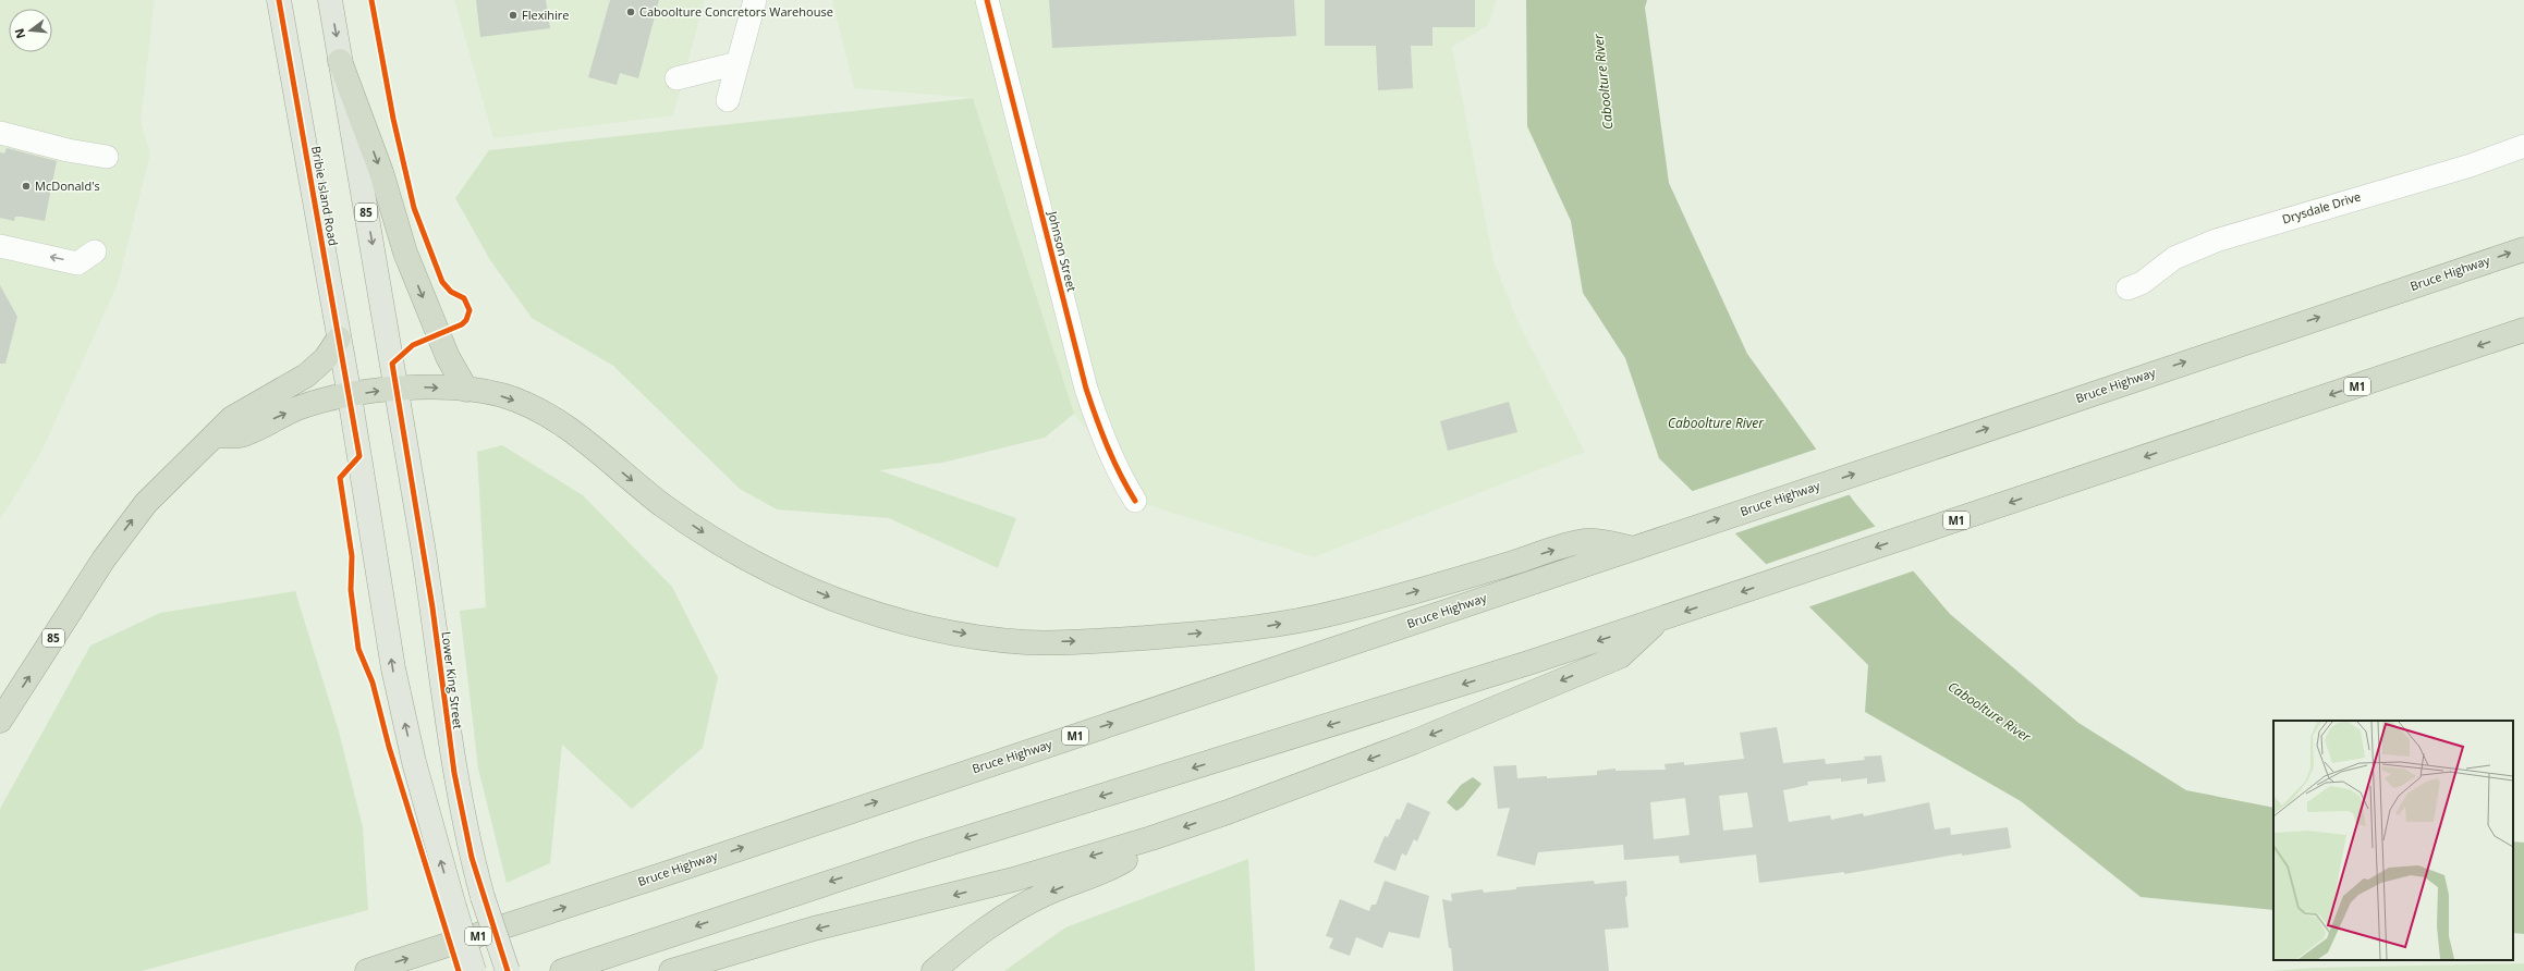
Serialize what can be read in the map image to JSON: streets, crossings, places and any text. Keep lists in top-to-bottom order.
{
  "streets": {
    "highway": ["85", "Bruce Highway", "M1"],
    "main road": ["Bribie Island Road", "Lower King Street"],
    "street": ["Drysdale Drive", "Johnson Street"]
  },
  "crossings": [
    ["Bribie Island Road", "85"],
    ["85", "Lower King Street"]
  ],
  "water": ["Caboolture River"],
  "places": ["Caboolture Concretors Warehouse", "Flexihire", "McDonald's"],
  "north": "left"
}
